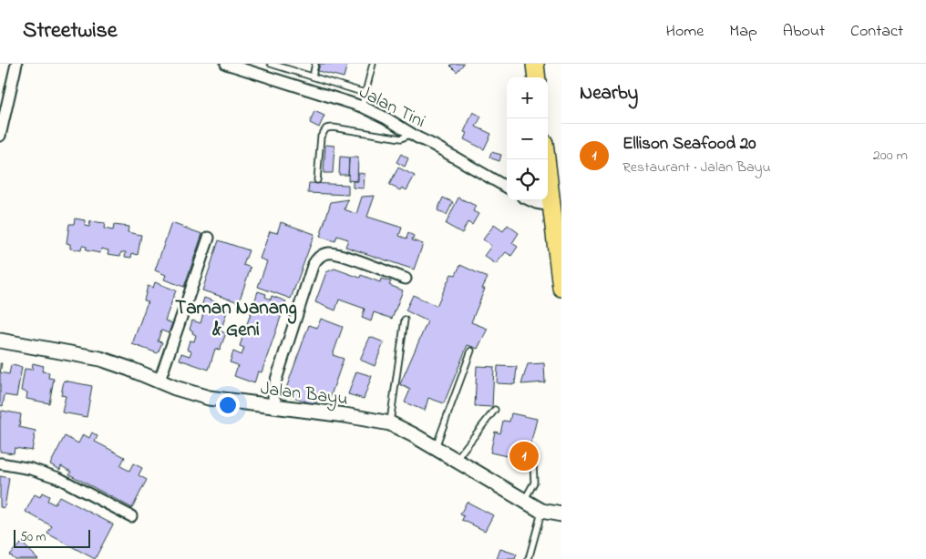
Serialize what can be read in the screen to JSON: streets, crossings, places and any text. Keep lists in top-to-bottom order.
{
  "streets": {
    "street": ["Jalan Tini", "Jalan Bayu"]
  },
  "districts": ["Taman Nanang & Geni"],
  "scale_bar": "50 m",
  "page": {
    "header": "Streetwise",
    "nav": [
      "Home",
      "Map",
      "About",
      "Contact"
    ],
    "heading": "Nearby",
    "map_buttons": ["+", "−"],
    "list": [
      {
        "mark": "1",
        "name": "Ellison Seafood 20",
        "note": "Restaurant · Jalan Bayu",
        "value": "200 m"
      }
    ],
    "pins": "1",
    "scale": "50 m"
  }
}
